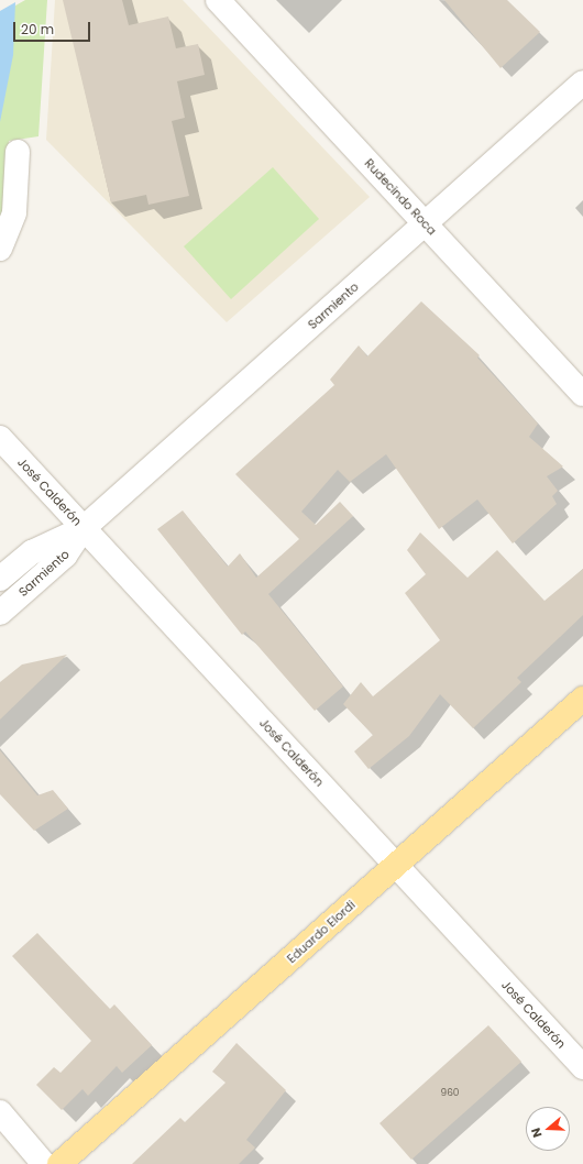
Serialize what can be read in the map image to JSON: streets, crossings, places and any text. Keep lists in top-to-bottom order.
{
  "streets": {
    "main road": ["Eduardo Elordi"],
    "street": ["Rudecindo Roca", "Sarmiento", "José Calderón"]
  },
  "crossings": [
    ["Rudecindo Roca", "Sarmiento"],
    ["Sarmiento", "José Calderón"],
    ["José Calderón", "Eduardo Elordi"]
  ],
  "house_numbers": ["960"],
  "scale_bar": "20 m",
  "north": "left"
}
